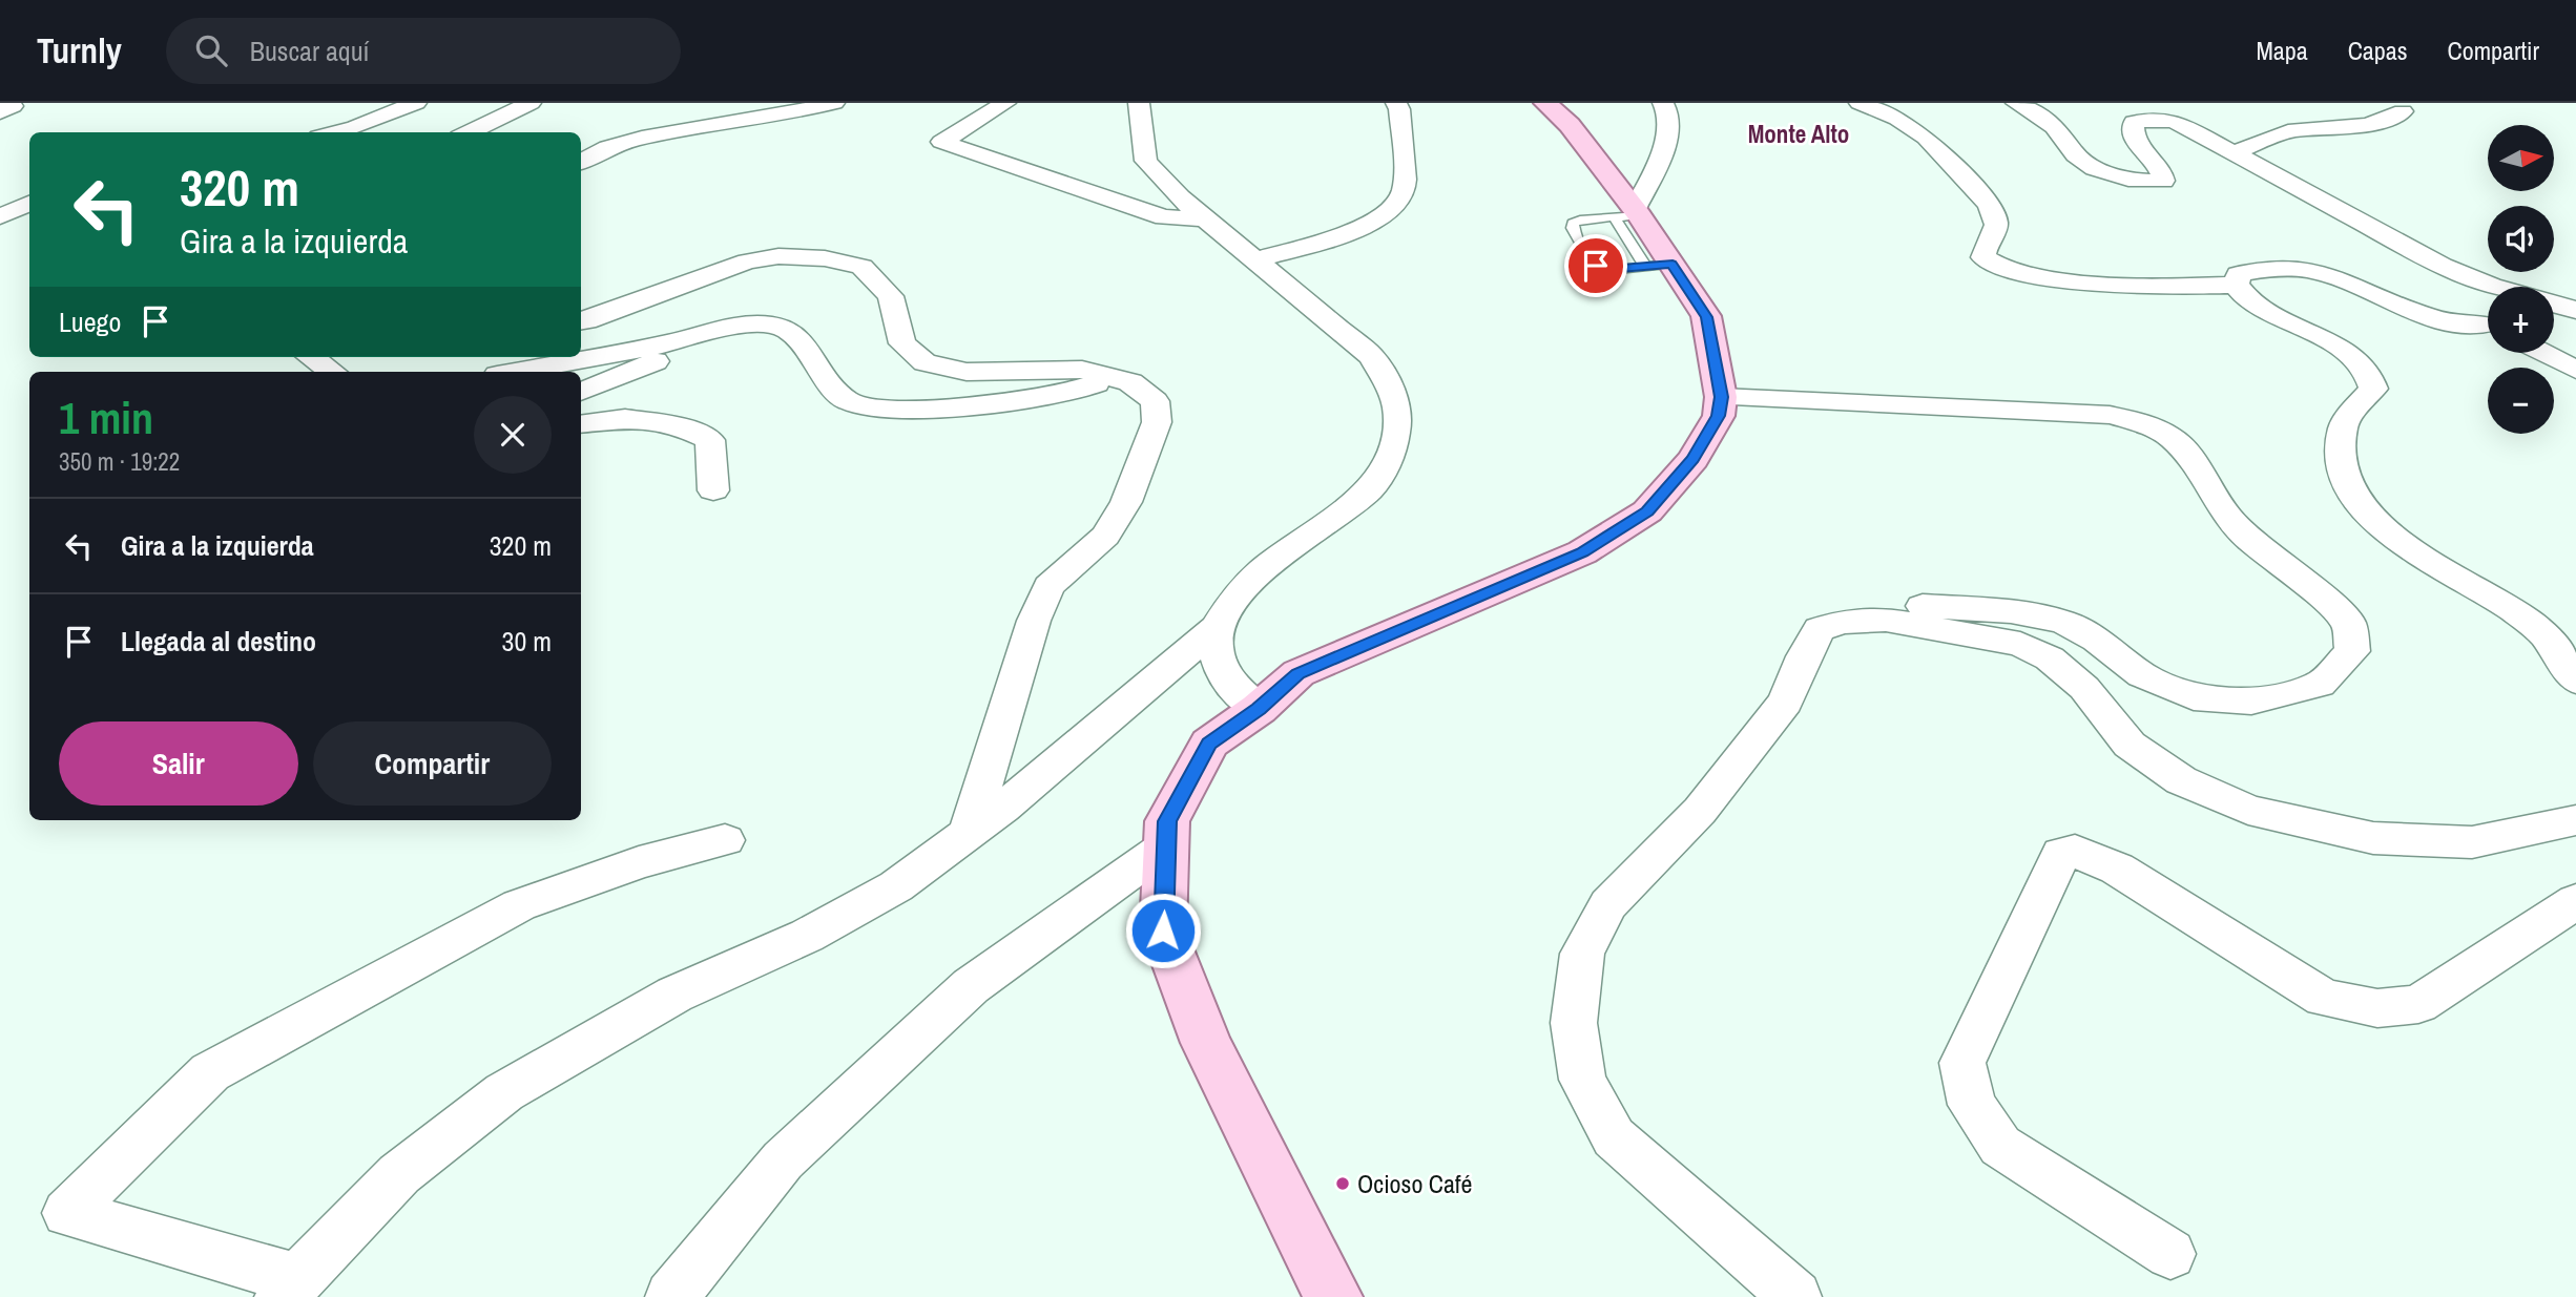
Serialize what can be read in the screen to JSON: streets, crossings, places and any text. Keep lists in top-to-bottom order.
{
  "districts": ["Monte Alto"],
  "places": ["Ocioso Café"],
  "north": "right",
  "page": {
    "header": "Turnly",
    "search": "Buscar aquí",
    "nav": ["Mapa", "Capas", "Compartir"],
    "map_buttons": ["+", "−"],
    "turn": ["320 m", "Gira a la izquierda"],
    "then": "Luego",
    "heading": ["1 min", "350 m · 19:22"],
    "list": [
      {
        "name": "Gira a la izquierda",
        "value": "320 m"
      },
      {
        "name": "Llegada al destino",
        "value": "30 m"
      }
    ],
    "buttons": ["Salir", "Compartir"]
  }
}
